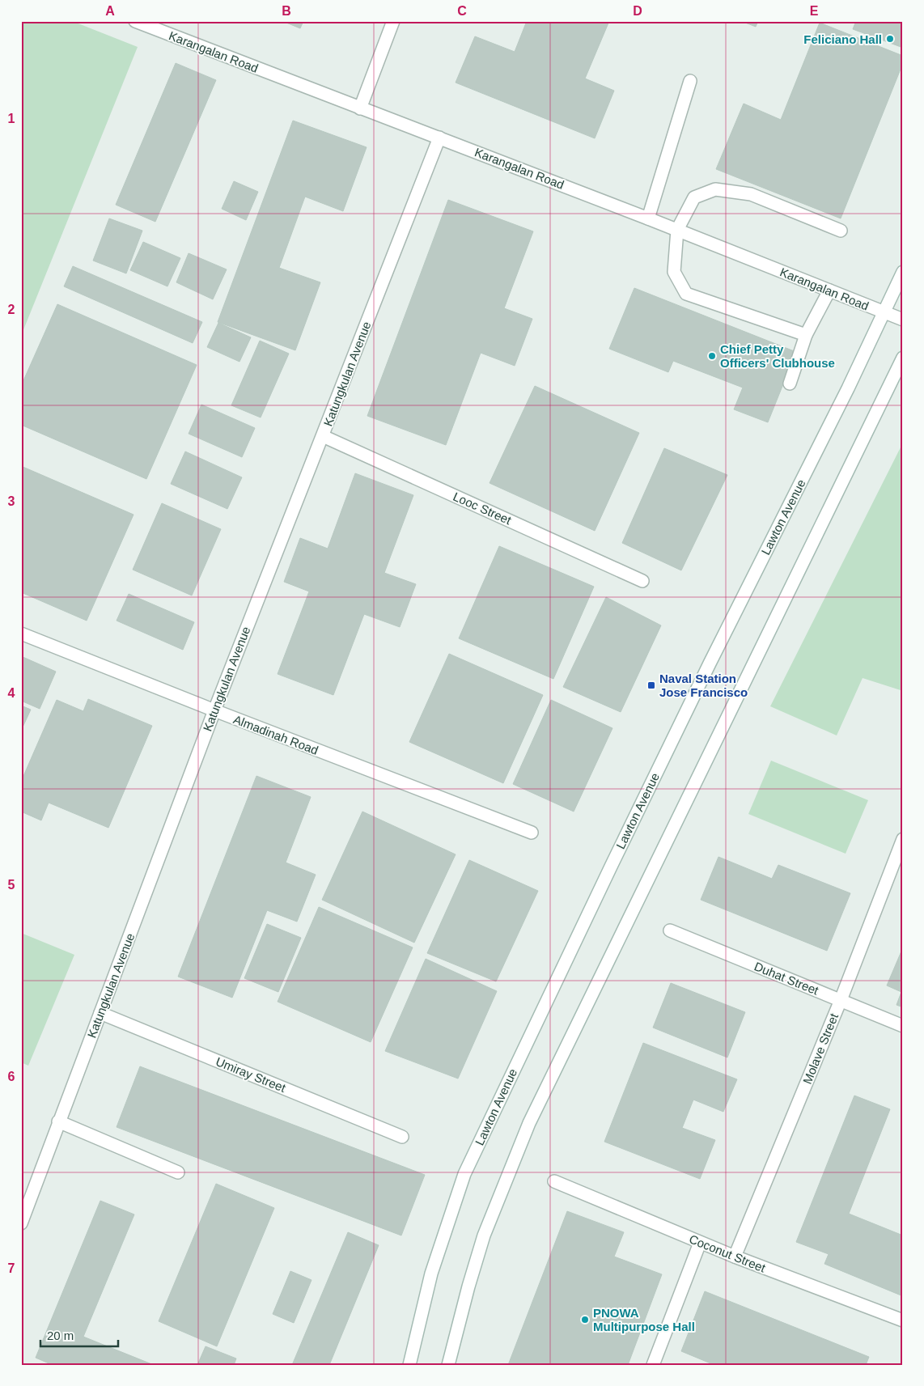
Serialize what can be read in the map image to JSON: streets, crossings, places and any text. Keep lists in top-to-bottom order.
{
  "streets": {
    "street": [
      "Karangalan Road",
      "Katungkulan Avenue",
      "Looc Street",
      "Lawton Avenue",
      "Almadinah Road",
      "Duhat Street",
      "Molave Street",
      "Umiray Street",
      "Coconut Street"
    ]
  },
  "crossings": [
    ["Karangalan Road", "Katungkulan Avenue"],
    ["Karangalan Road", "Lawton Avenue"],
    ["Katungkulan Avenue", "Looc Street"],
    ["Katungkulan Avenue", "Almadinah Road"],
    ["Katungkulan Avenue", "Umiray Street"],
    ["Duhat Street", "Molave Street"],
    ["Molave Street", "Coconut Street"]
  ],
  "places": {
    "other": ["Feliciano Hall", "Chief Petty Officers' Clubhouse", "PNOWA Multipurpose Hall"],
    "transit": ["Naval Station Jose Francisco"]
  },
  "scale_bar": "20 m",
  "grid": {
    "columns": [
      "A",
      "B",
      "C",
      "D",
      "E"
    ],
    "rows": [
      "1",
      "2",
      "3",
      "4",
      "5",
      "6",
      "7"
    ]
  }
}
